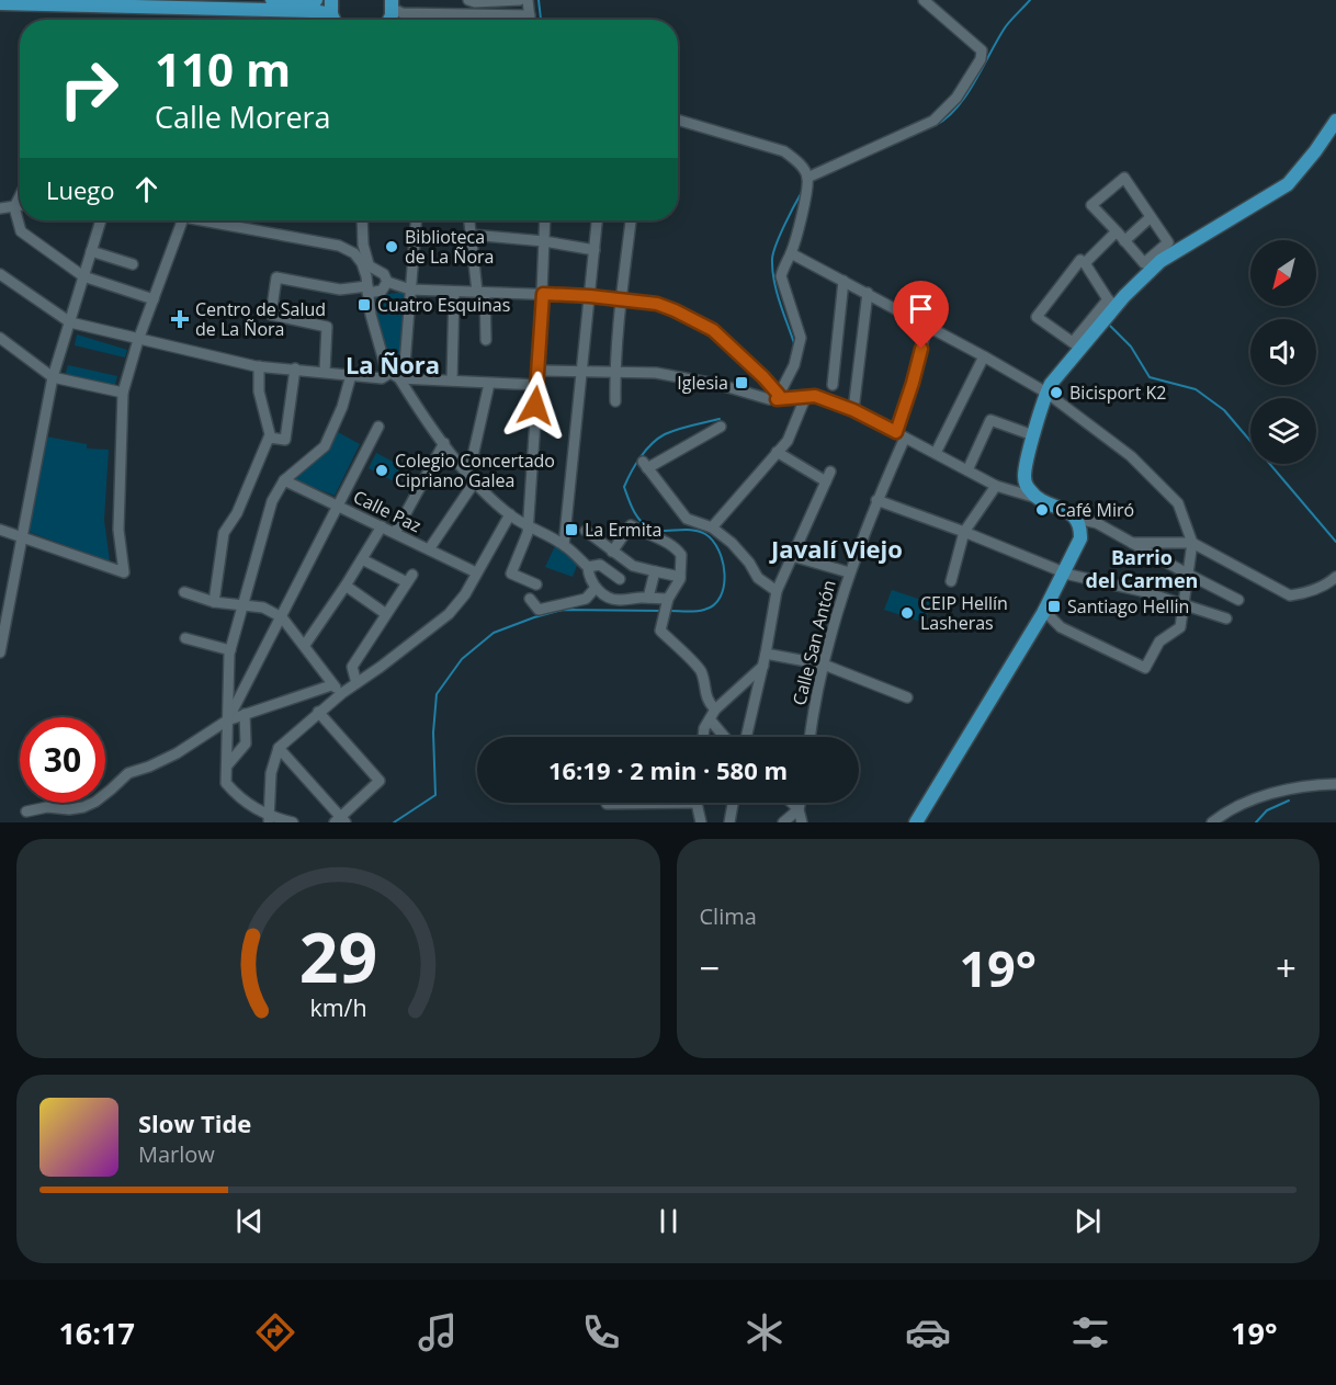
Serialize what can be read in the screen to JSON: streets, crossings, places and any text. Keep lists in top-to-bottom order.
{
  "streets": {
    "street": ["Calle Paz", "Calle San Antón"]
  },
  "districts": ["La Ñora", "Javalí Viejo", "Barrio del Carmen"],
  "places": {
    "other": [
      "Biblioteca de La Ñora",
      "Bicisport K2",
      "Colegio Concertado Cipriano Galea",
      "Café Miró",
      "CEIP Hellín Lasheras"
    ],
    "transit": [
      "Cuatro Esquinas",
      "Iglesia",
      "La Ermita",
      "Santiago Hellin"
    ],
    "health": ["Centro de Salud de La Ñora"]
  },
  "north": "bottom left",
  "page": {
    "turn": ["110 m", "Calle Morera"],
    "then": "Luego",
    "limit": "30",
    "trip": "16:19 · 2 min · 580 m",
    "tile": "Clima",
    "heat": ["−", "19°", "+"],
    "song": ["Slow Tide", "Marlow"],
    "tabs": ["16:17", "19°"],
    "gauge": ["29", "km/h"]
  }
}
